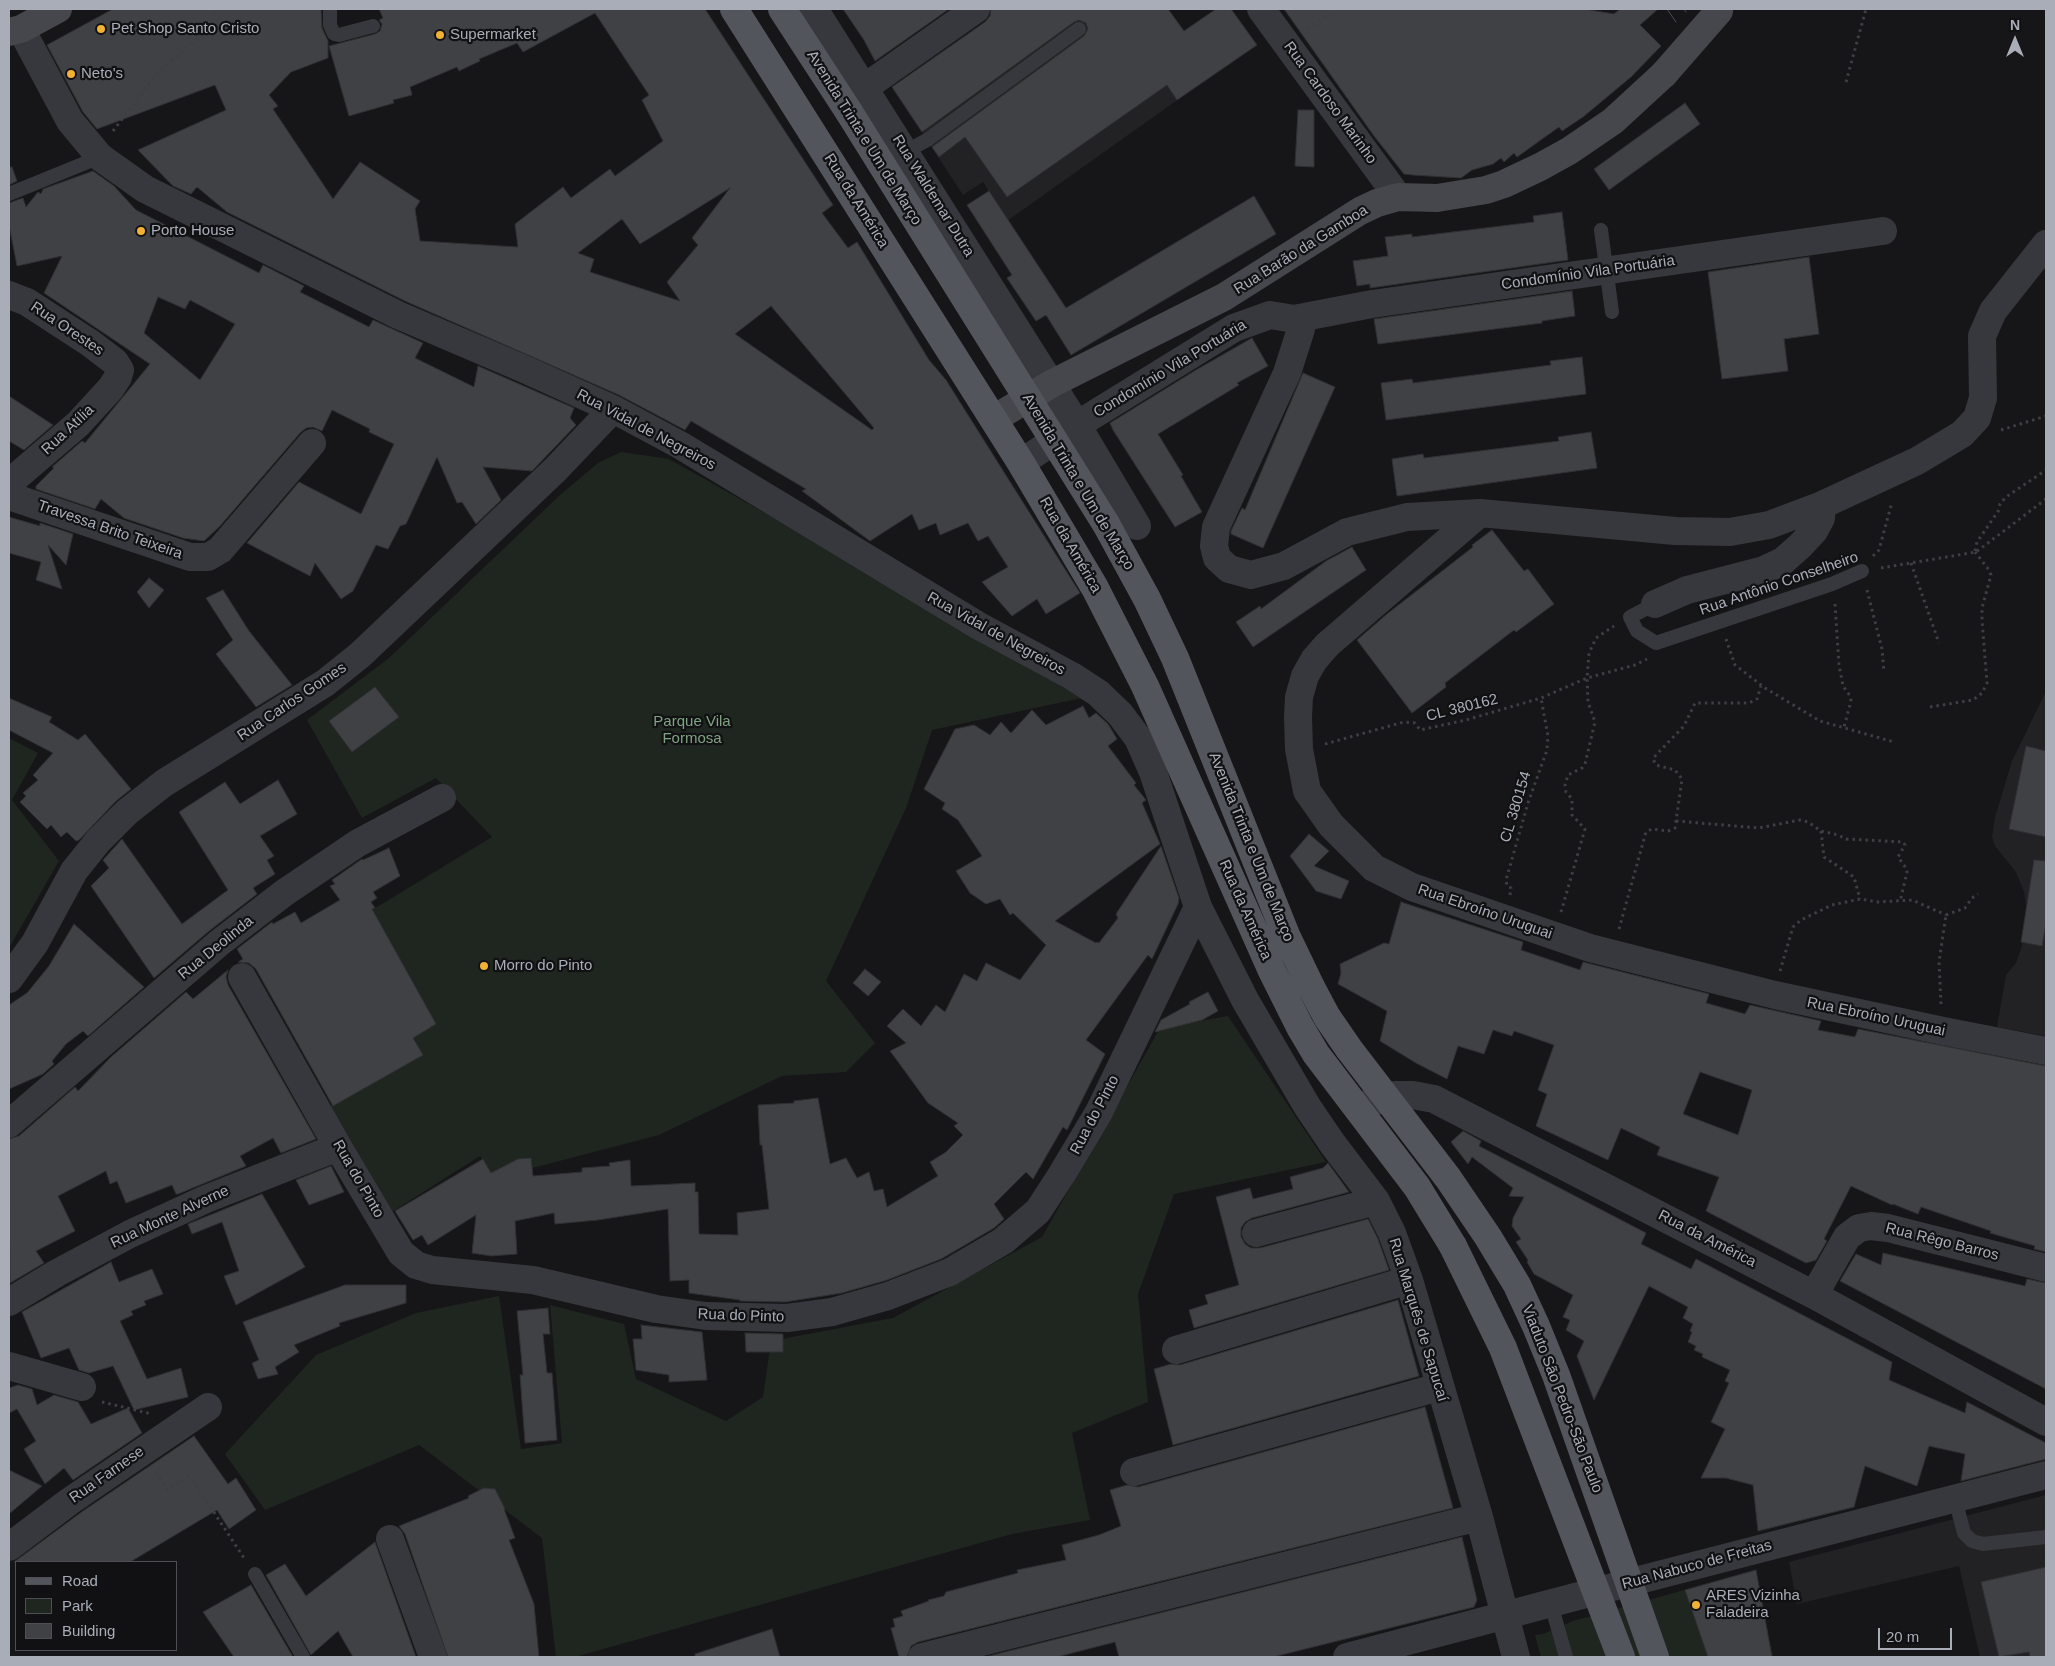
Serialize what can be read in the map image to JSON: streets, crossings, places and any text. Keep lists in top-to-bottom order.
{
  "streets": {
    "main road": ["Avenida Trinta e Um de Março", "Rua da América", "Viaduto São Pedro-São Paulo"],
    "street": [
      "Rua Cardoso Marinho",
      "Rua Waldemar Dutra",
      "Rua Barão da Gamboa",
      "Condomínio Vila Portuária",
      "Rua Orestes",
      "Rua Atília",
      "Rua Vidal de Negreiros",
      "Travessa Brito Teixeira",
      "Rua Carlos Gomes",
      "Rua Ebroíno Uruguai",
      "Rua Deolinda",
      "Rua do Pinto",
      "Rua Monte Alverne",
      "Rua Rêgo Barros",
      "Rua Marquês de Sapucaí",
      "Rua Farnese",
      "Rua Nabuco de Freitas"
    ],
    "lane": ["Rua Antônio Conselheiro"],
    "path": ["CL 380162", "CL 380154"]
  },
  "crossings": [
    ["Rua Cardoso Marinho", "Rua Barão da Gamboa"],
    ["Avenida Trinta e Um de Março", "Viaduto São Pedro-São Paulo"],
    ["Rua Waldemar Dutra", "Rua Barão da Gamboa"],
    ["Rua Waldemar Dutra", "Condomínio Vila Portuária"],
    ["Rua da América", "Rua Barão da Gamboa"],
    ["Rua da América", "Condomínio Vila Portuária"],
    ["Rua da América", "Rua Rêgo Barros"],
    ["Rua Orestes", "Rua Atília"],
    ["Rua Vidal de Negreiros", "Rua Carlos Gomes"],
    ["Rua Vidal de Negreiros", "Rua do Pinto"],
    ["Rua Vidal de Negreiros", "Rua Marquês de Sapucaí"],
    ["Rua Antônio Conselheiro", "CL 380162"],
    ["CL 380162", "CL 380154"],
    ["CL 380154", "Rua Ebroíno Uruguai"],
    ["Rua do Pinto", "Rua Monte Alverne"],
    ["Rua do Pinto", "Rua Marquês de Sapucaí"],
    ["Rua Marquês de Sapucaí", "Rua Nabuco de Freitas"]
  ],
  "parks": ["Parque Vila Formosa"],
  "places": [
    "Pet Shop Santo Cristo",
    "Supermarket",
    "Neto's",
    "Porto House",
    "Morro do Pinto",
    "ARES Vizinha Faladeira"
  ],
  "legend": ["Road", "Park", "Building"],
  "scale_bar": "20 m",
  "north": "top"
}
